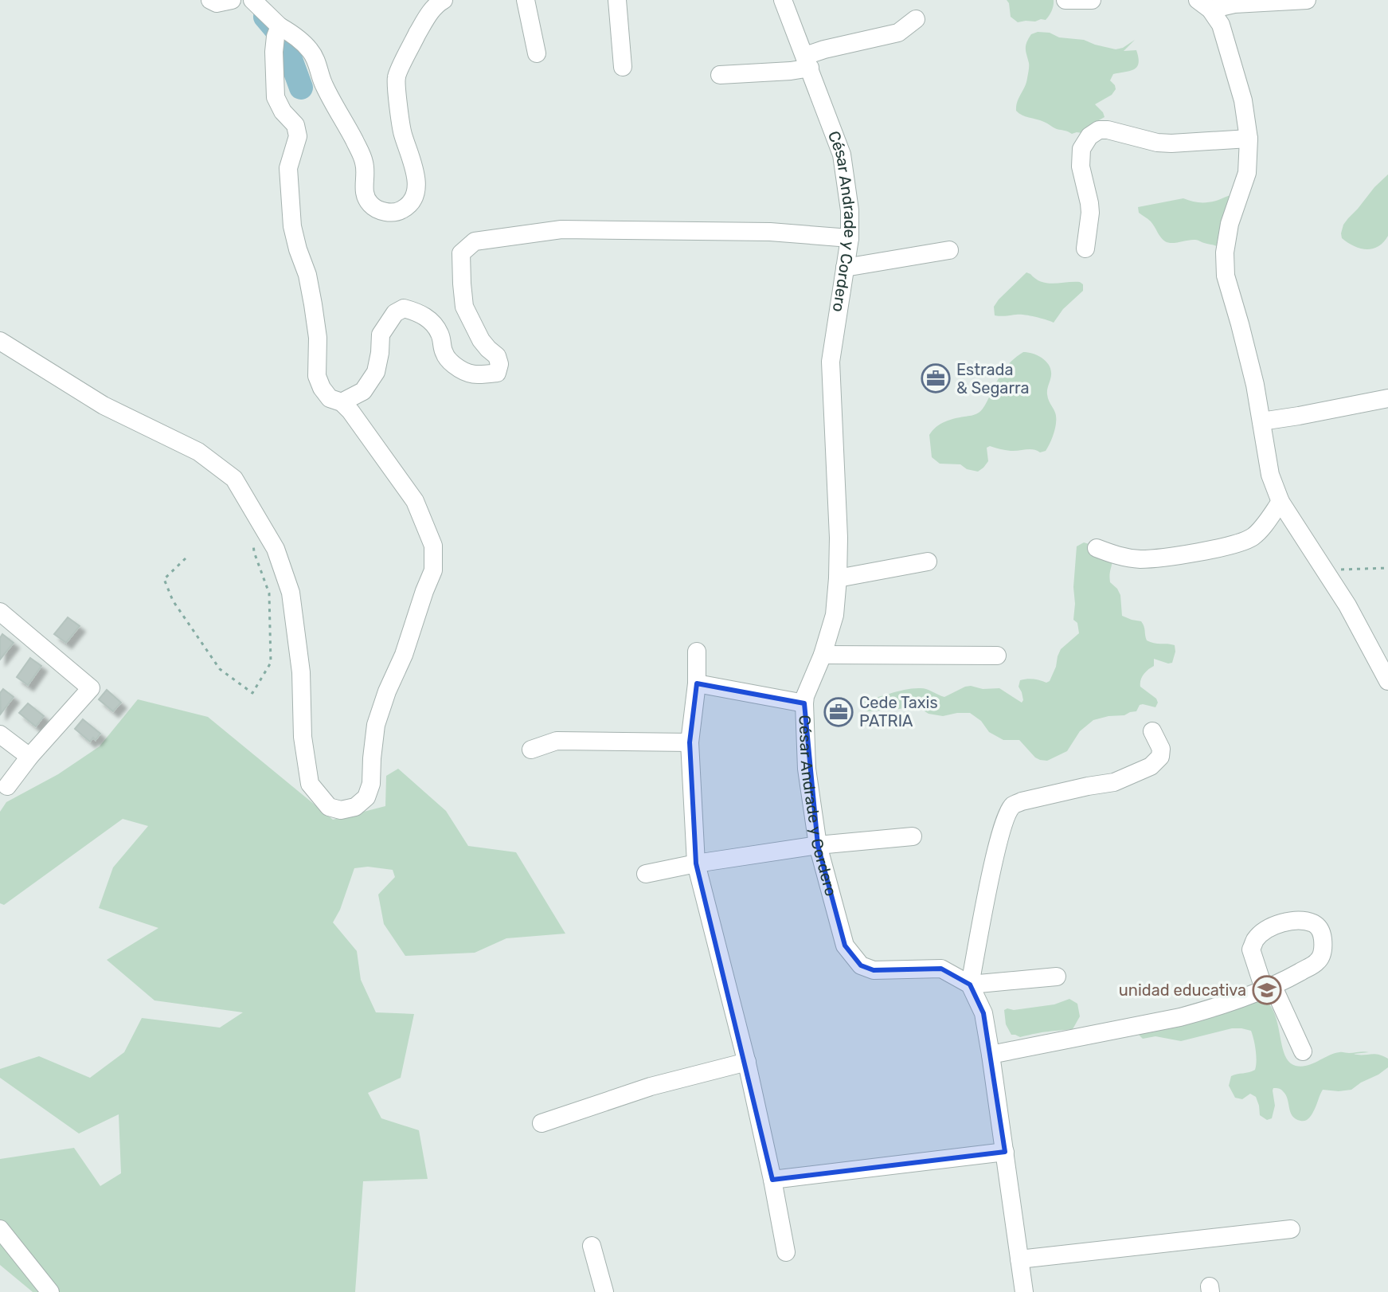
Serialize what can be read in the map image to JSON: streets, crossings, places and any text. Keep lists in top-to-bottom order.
{
  "streets": {
    "street": ["César Andrade y Cordero"]
  },
  "places": {
    "office": ["Estrada & Segarra", "Cede Taxis PATRIA"],
    "school or university": ["unidad educativa"]
  }
}
